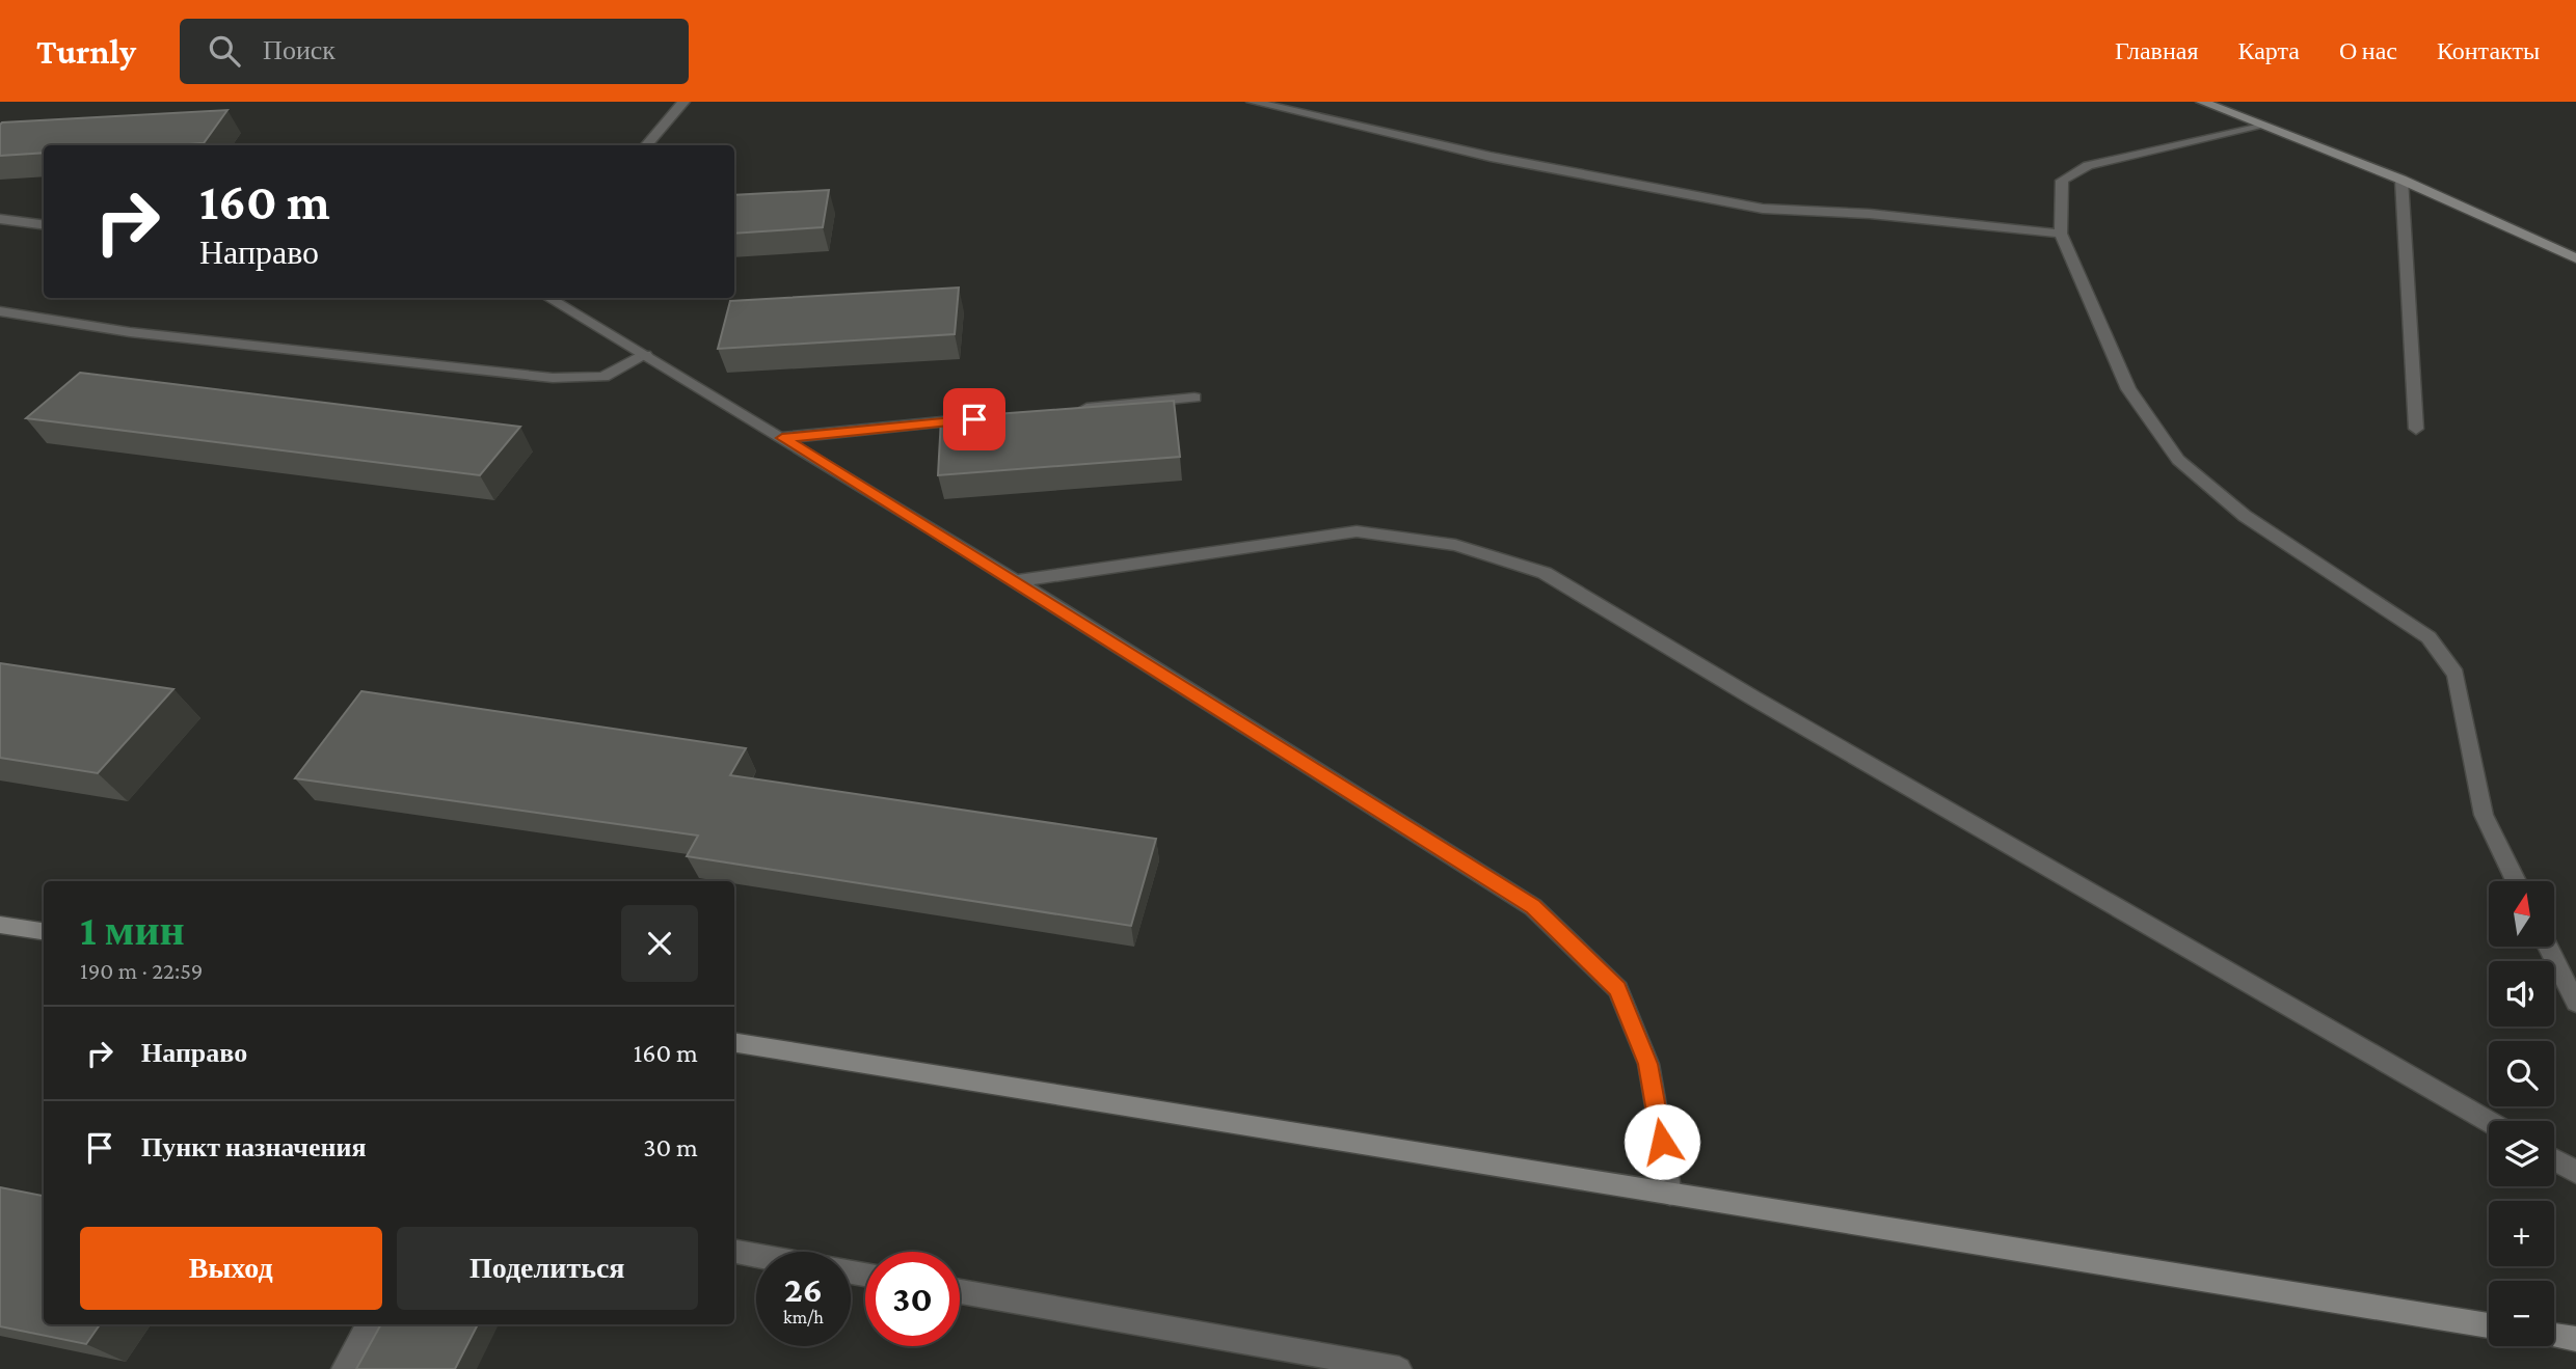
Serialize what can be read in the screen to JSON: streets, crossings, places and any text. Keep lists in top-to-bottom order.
{
  "north": "top",
  "page": {
    "header": "Turnly",
    "search": "Поиск",
    "nav": [
      "Главная",
      "Карта",
      "О нас",
      "Контакты"
    ],
    "turn": ["160 m", "Направо"],
    "map_buttons": ["+", "−"],
    "heading": ["1 мин", "190 m · 22:59"],
    "list": [
      {
        "name": "Направо",
        "value": "160 m"
      },
      {
        "name": "Пункт назначения",
        "value": "30 m"
      }
    ],
    "buttons": ["Выход", "Поделиться"],
    "speed": "26 km/h",
    "limit": "30"
  }
}
